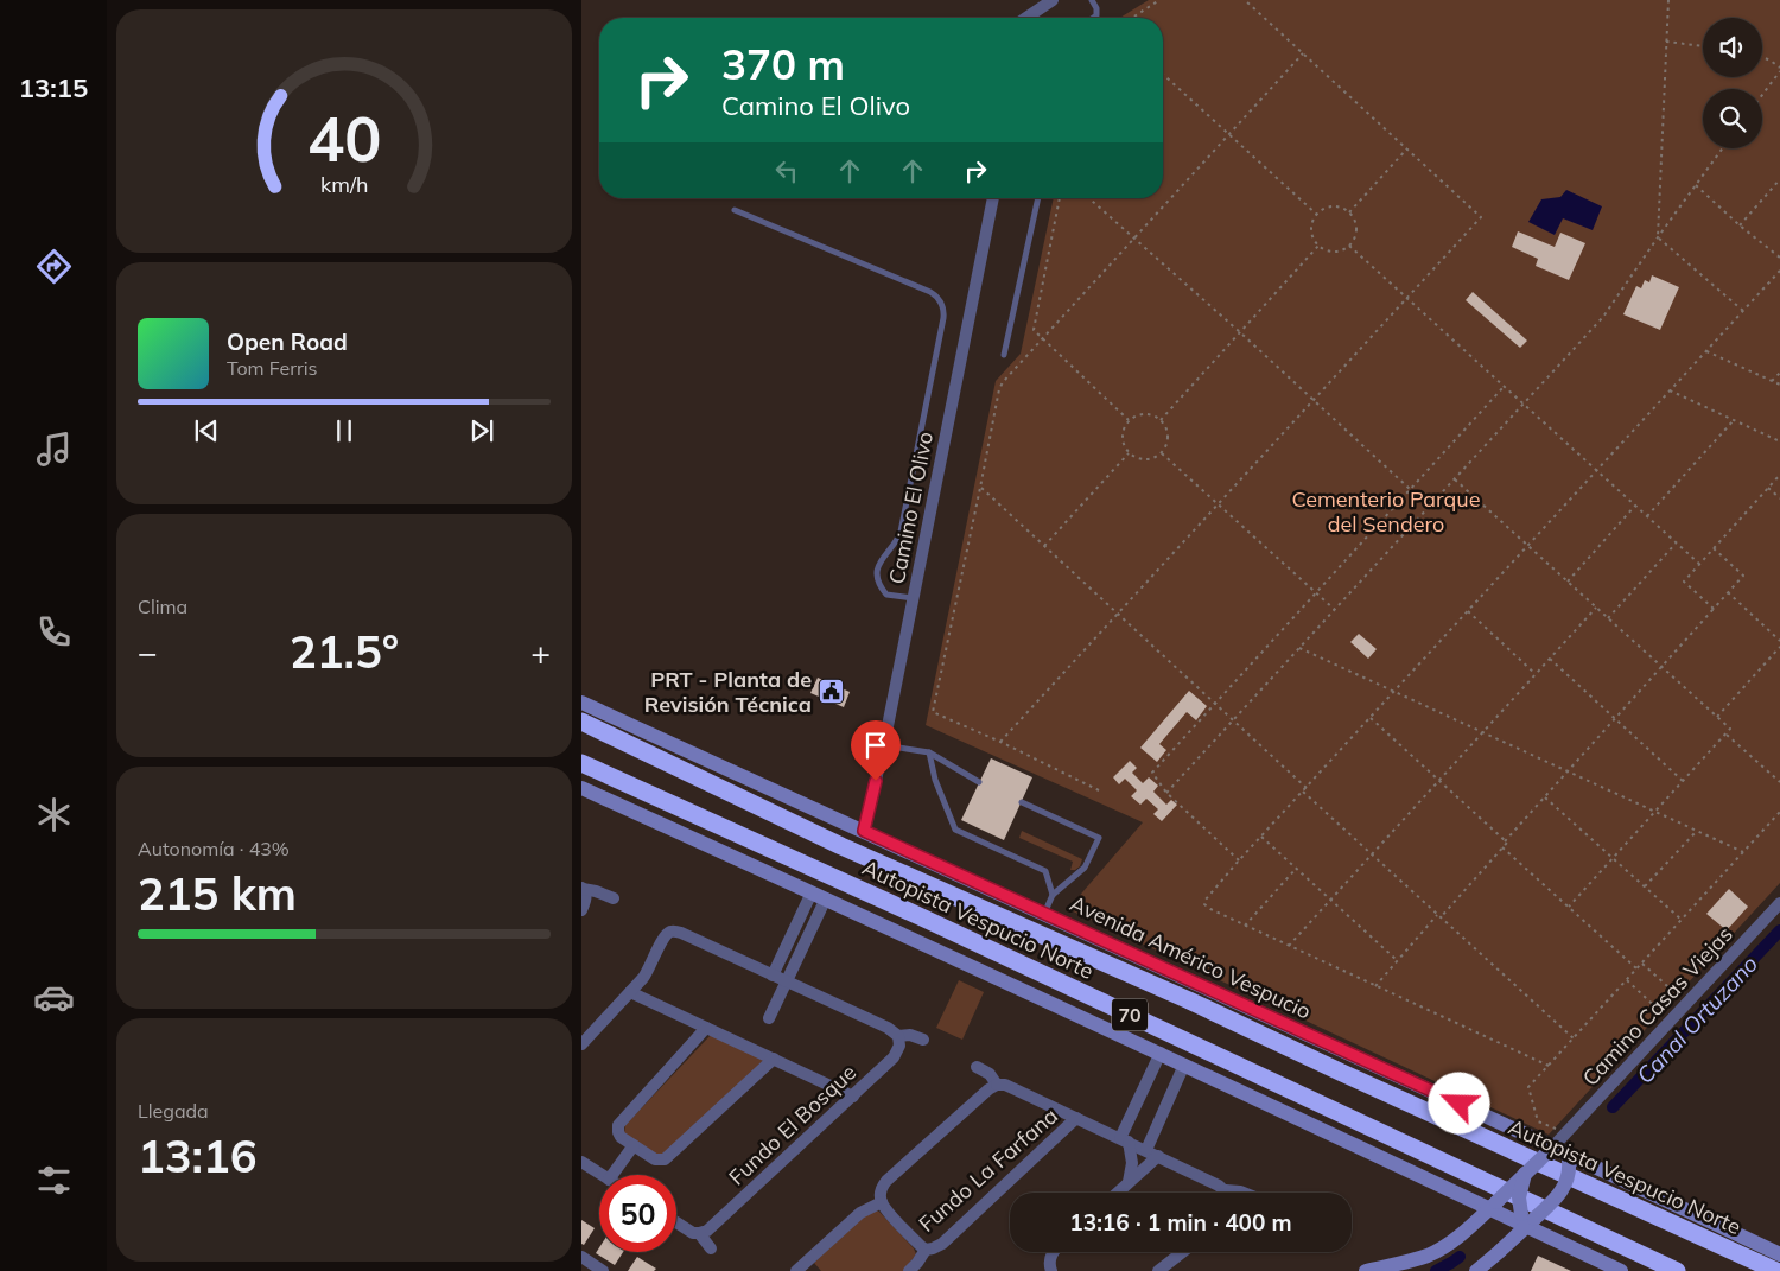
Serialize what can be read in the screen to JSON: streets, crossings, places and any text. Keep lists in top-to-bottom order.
{
  "streets": {
    "highway": ["Autopista Vespucio Norte", "70"],
    "main road": ["Avenida Américo Vespucio"],
    "street": [
      "Camino El Olivo",
      "Camino Casas Viejas",
      "Fundo El Bosque",
      "Fundo La Farfana"
    ]
  },
  "crossings": [
    ["Camino El Olivo", "Avenida Américo Vespucio"],
    ["Avenida Américo Vespucio", "Camino Casas Viejas"]
  ],
  "water": ["Canal Ortuzano"],
  "parks": ["Cementerio Parque del Sendero"],
  "places": {
    "public building": ["PRT - Planta de Revisión Técnica"]
  },
  "page": {
    "tabs": "13:15",
    "turn": ["370 m", "Camino El Olivo"],
    "song": ["Open Road", "Tom Ferris"],
    "tile": [
      "Clima",
      ["Autonomía · 43%", "215 km"],
      ["Llegada", "13:16"]
    ],
    "heat": ["−", "21.5°", "+"],
    "limit": "50",
    "trip": "13:16 · 1 min · 400 m",
    "gauge": ["40", "km/h"]
  }
}
